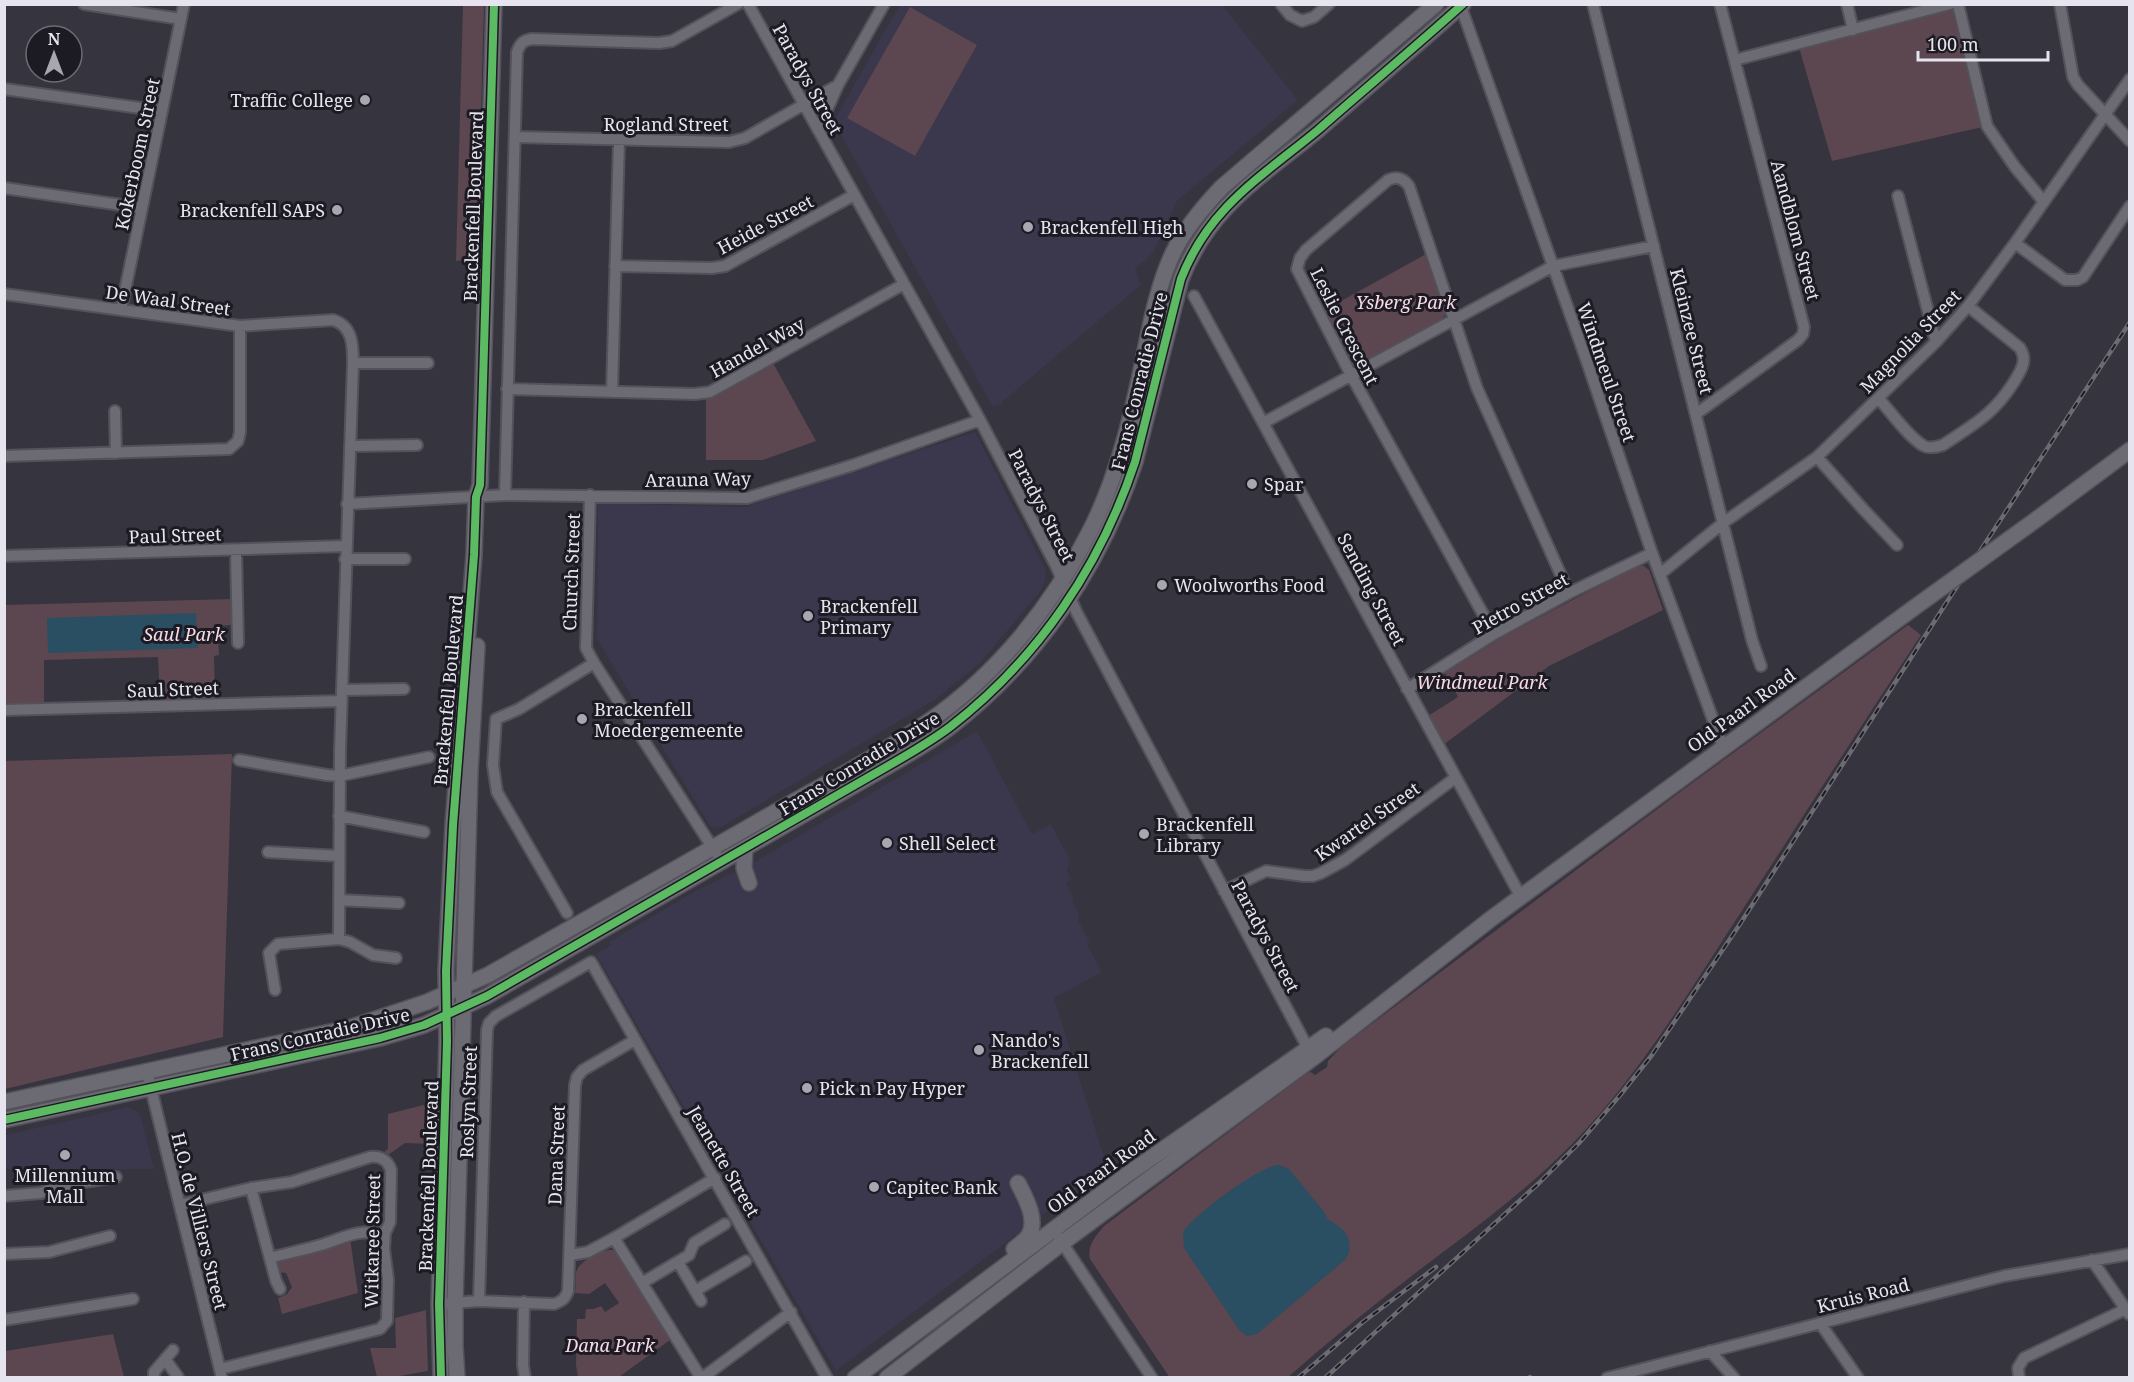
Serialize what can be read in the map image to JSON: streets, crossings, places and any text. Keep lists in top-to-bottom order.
{
  "streets": {
    "street": [
      "Paradys Street",
      "Rogland Street",
      "Kokerboom Street",
      "Brackenfell Boulevard",
      "Heide Street",
      "Aandblom Street",
      "De Waal Street",
      "Leslie Crescent",
      "Kleinzee Street",
      "Magnolia Street",
      "Handel Way",
      "Windmeul Street",
      "Frans Conradie Drive",
      "Arauna Way",
      "Paul Street",
      "Church Street",
      "Sending Street",
      "Pietro Street",
      "Saul Street",
      "Old Paarl Road",
      "Kwartel Street",
      "Roslyn Street",
      "Dana Street",
      "Jeanette Street",
      "H.O. de Villiers Street",
      "Witkaree Street",
      "Kruis Road"
    ]
  },
  "crossings": [
    ["Paradys Street", "Rogland Street"],
    ["Paradys Street", "Heide Street"],
    ["Paradys Street", "Handel Way"],
    ["Paradys Street", "Frans Conradie Drive"],
    ["Paradys Street", "Arauna Way"],
    ["Paradys Street", "Old Paarl Road"],
    ["Paradys Street", "Kwartel Street"],
    ["Kokerboom Street", "De Waal Street"],
    ["Brackenfell Boulevard", "Frans Conradie Drive"],
    ["Brackenfell Boulevard", "Arauna Way"],
    ["Aandblom Street", "Kleinzee Street"],
    ["Leslie Crescent", "Pietro Street"],
    ["Kleinzee Street", "Magnolia Street"],
    ["Magnolia Street", "Windmeul Street"],
    ["Windmeul Street", "Frans Conradie Drive"],
    ["Windmeul Street", "Pietro Street"],
    ["Windmeul Street", "Old Paarl Road"],
    ["Frans Conradie Drive", "Church Street"],
    ["Frans Conradie Drive", "H.O. de Villiers Street"],
    ["Arauna Way", "Church Street"],
    ["Sending Street", "Pietro Street"],
    ["Sending Street", "Old Paarl Road"],
    ["Sending Street", "Kwartel Street"],
    ["Roslyn Street", "Jeanette Street"],
    ["Dana Street", "Jeanette Street"],
    ["H.O. de Villiers Street", "Witkaree Street"]
  ],
  "parks": [
    "Ysberg Park",
    "Saul Park",
    "Windmeul Park",
    "Dana Park"
  ],
  "places": [
    "Traffic College",
    "Brackenfell SAPS",
    "Brackenfell High",
    "Spar",
    "Woolworths Food",
    "Brackenfell Primary",
    "Brackenfell Moedergemeente",
    "Brackenfell Library",
    "Shell Select",
    "Nando's Brackenfell",
    "Pick n Pay Hyper",
    "Millennium Mall",
    "Capitec Bank"
  ],
  "scale_bar": "100 m",
  "north": "top"
}
